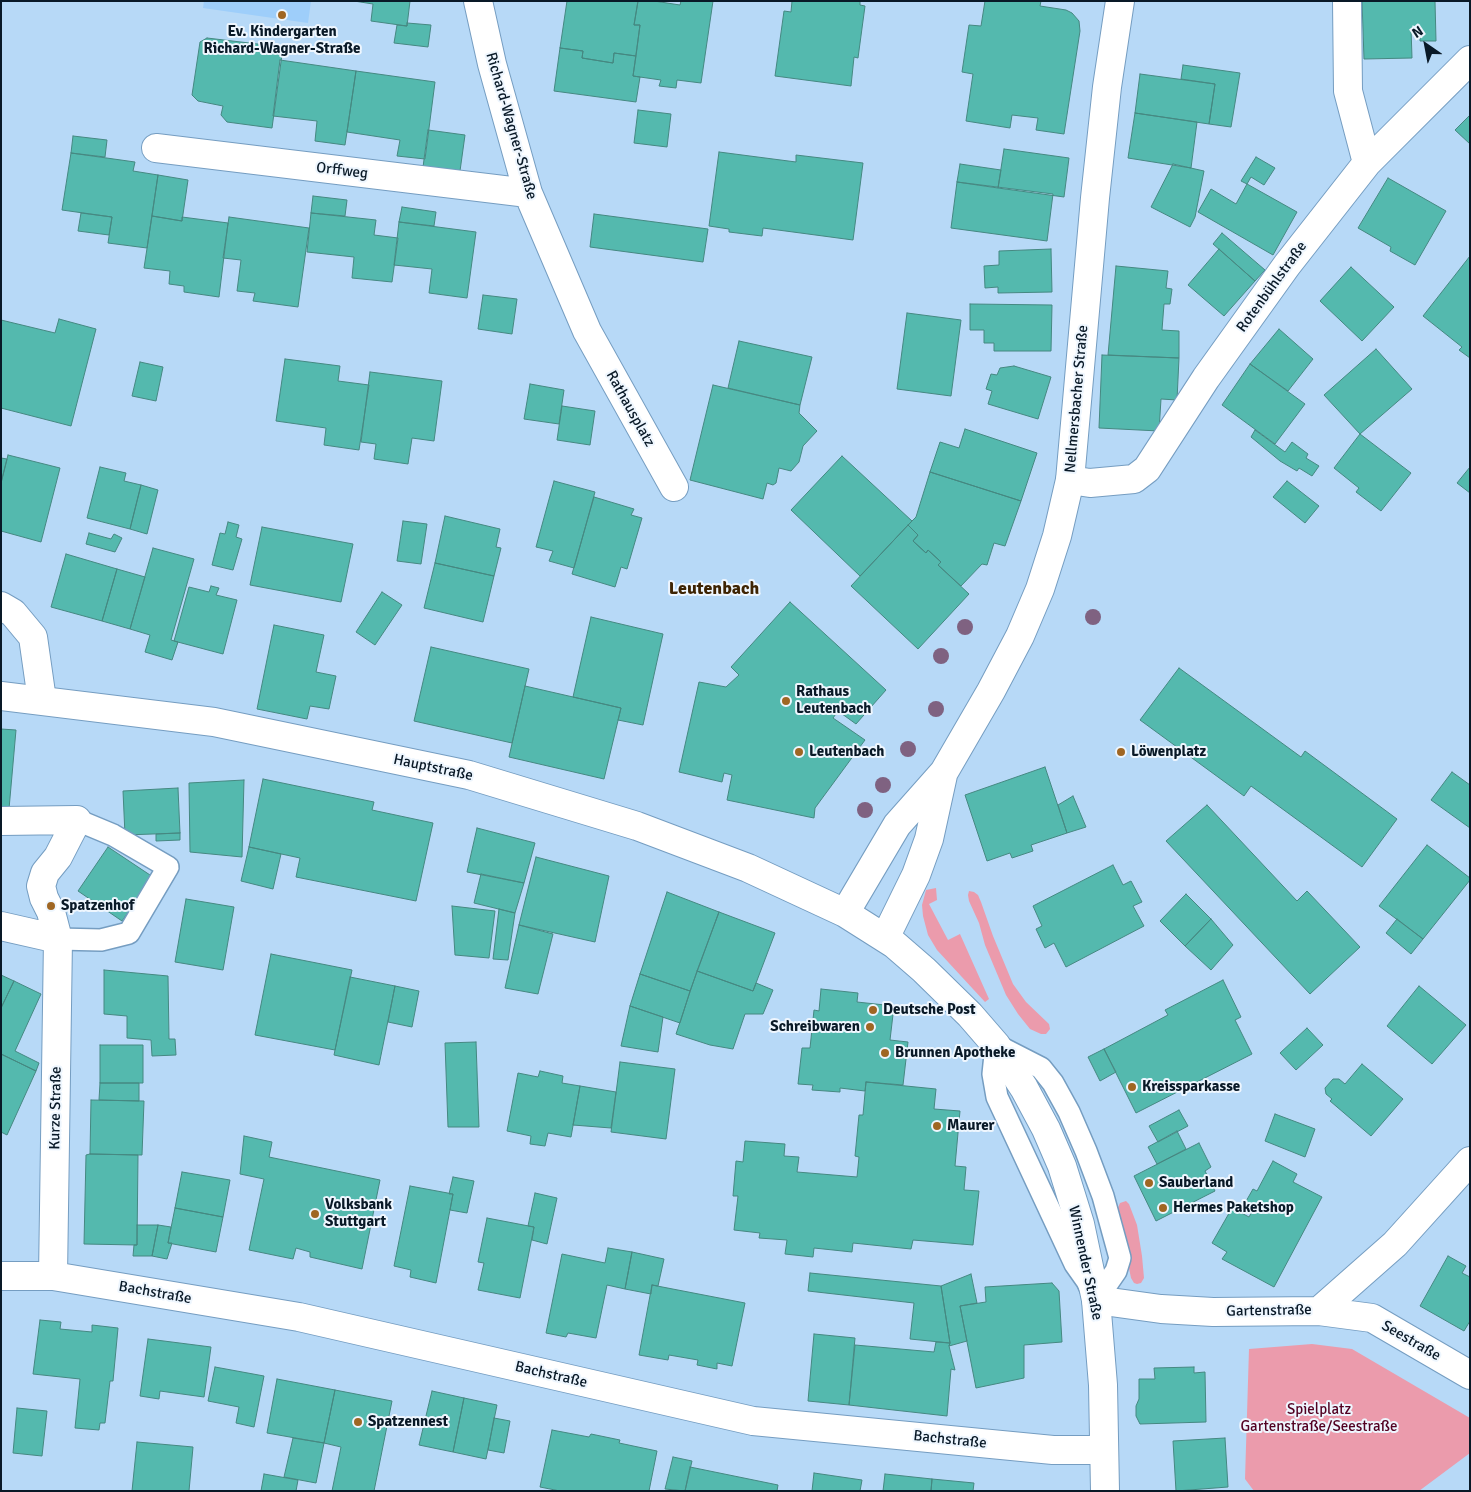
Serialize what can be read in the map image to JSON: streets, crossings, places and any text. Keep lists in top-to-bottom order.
{
  "streets": {
    "street": [
      "Richard-Wagner-Straße",
      "Orffweg",
      "Rotenbühlstraße",
      "Nellmersbacher Straße",
      "Rathausplatz",
      "Hauptstraße",
      "Kurze Straße",
      "Winnender Straße",
      "Bachstraße",
      "Gartenstraße",
      "Seestraße"
    ]
  },
  "crossings": [
    ["Richard-Wagner-Straße", "Orffweg"],
    ["Richard-Wagner-Straße", "Rathausplatz"],
    ["Rotenbühlstraße", "Nellmersbacher Straße"],
    ["Nellmersbacher Straße", "Hauptstraße"],
    ["Nellmersbacher Straße", "Winnender Straße"],
    ["Hauptstraße", "Winnender Straße"],
    ["Kurze Straße", "Bachstraße"],
    ["Winnender Straße", "Bachstraße"],
    ["Winnender Straße", "Gartenstraße"],
    ["Gartenstraße", "Seestraße"]
  ],
  "districts": ["Leutenbach"],
  "parks": ["Spielplatz Gartenstraße/Seestraße"],
  "places": [
    "Ev. Kindergarten Richard-Wagner-Straße",
    "Rathaus Leutenbach",
    "Leutenbach",
    "Löwenplatz",
    "Spatzenhof",
    "Deutsche Post",
    "Schreibwaren",
    "Brunnen Apotheke",
    "Kreissparkasse",
    "Maurer",
    "Sauberland",
    "Hermes Paketshop",
    "Volksbank Stuttgart",
    "Spatzennest"
  ],
  "north": "top left"
}
